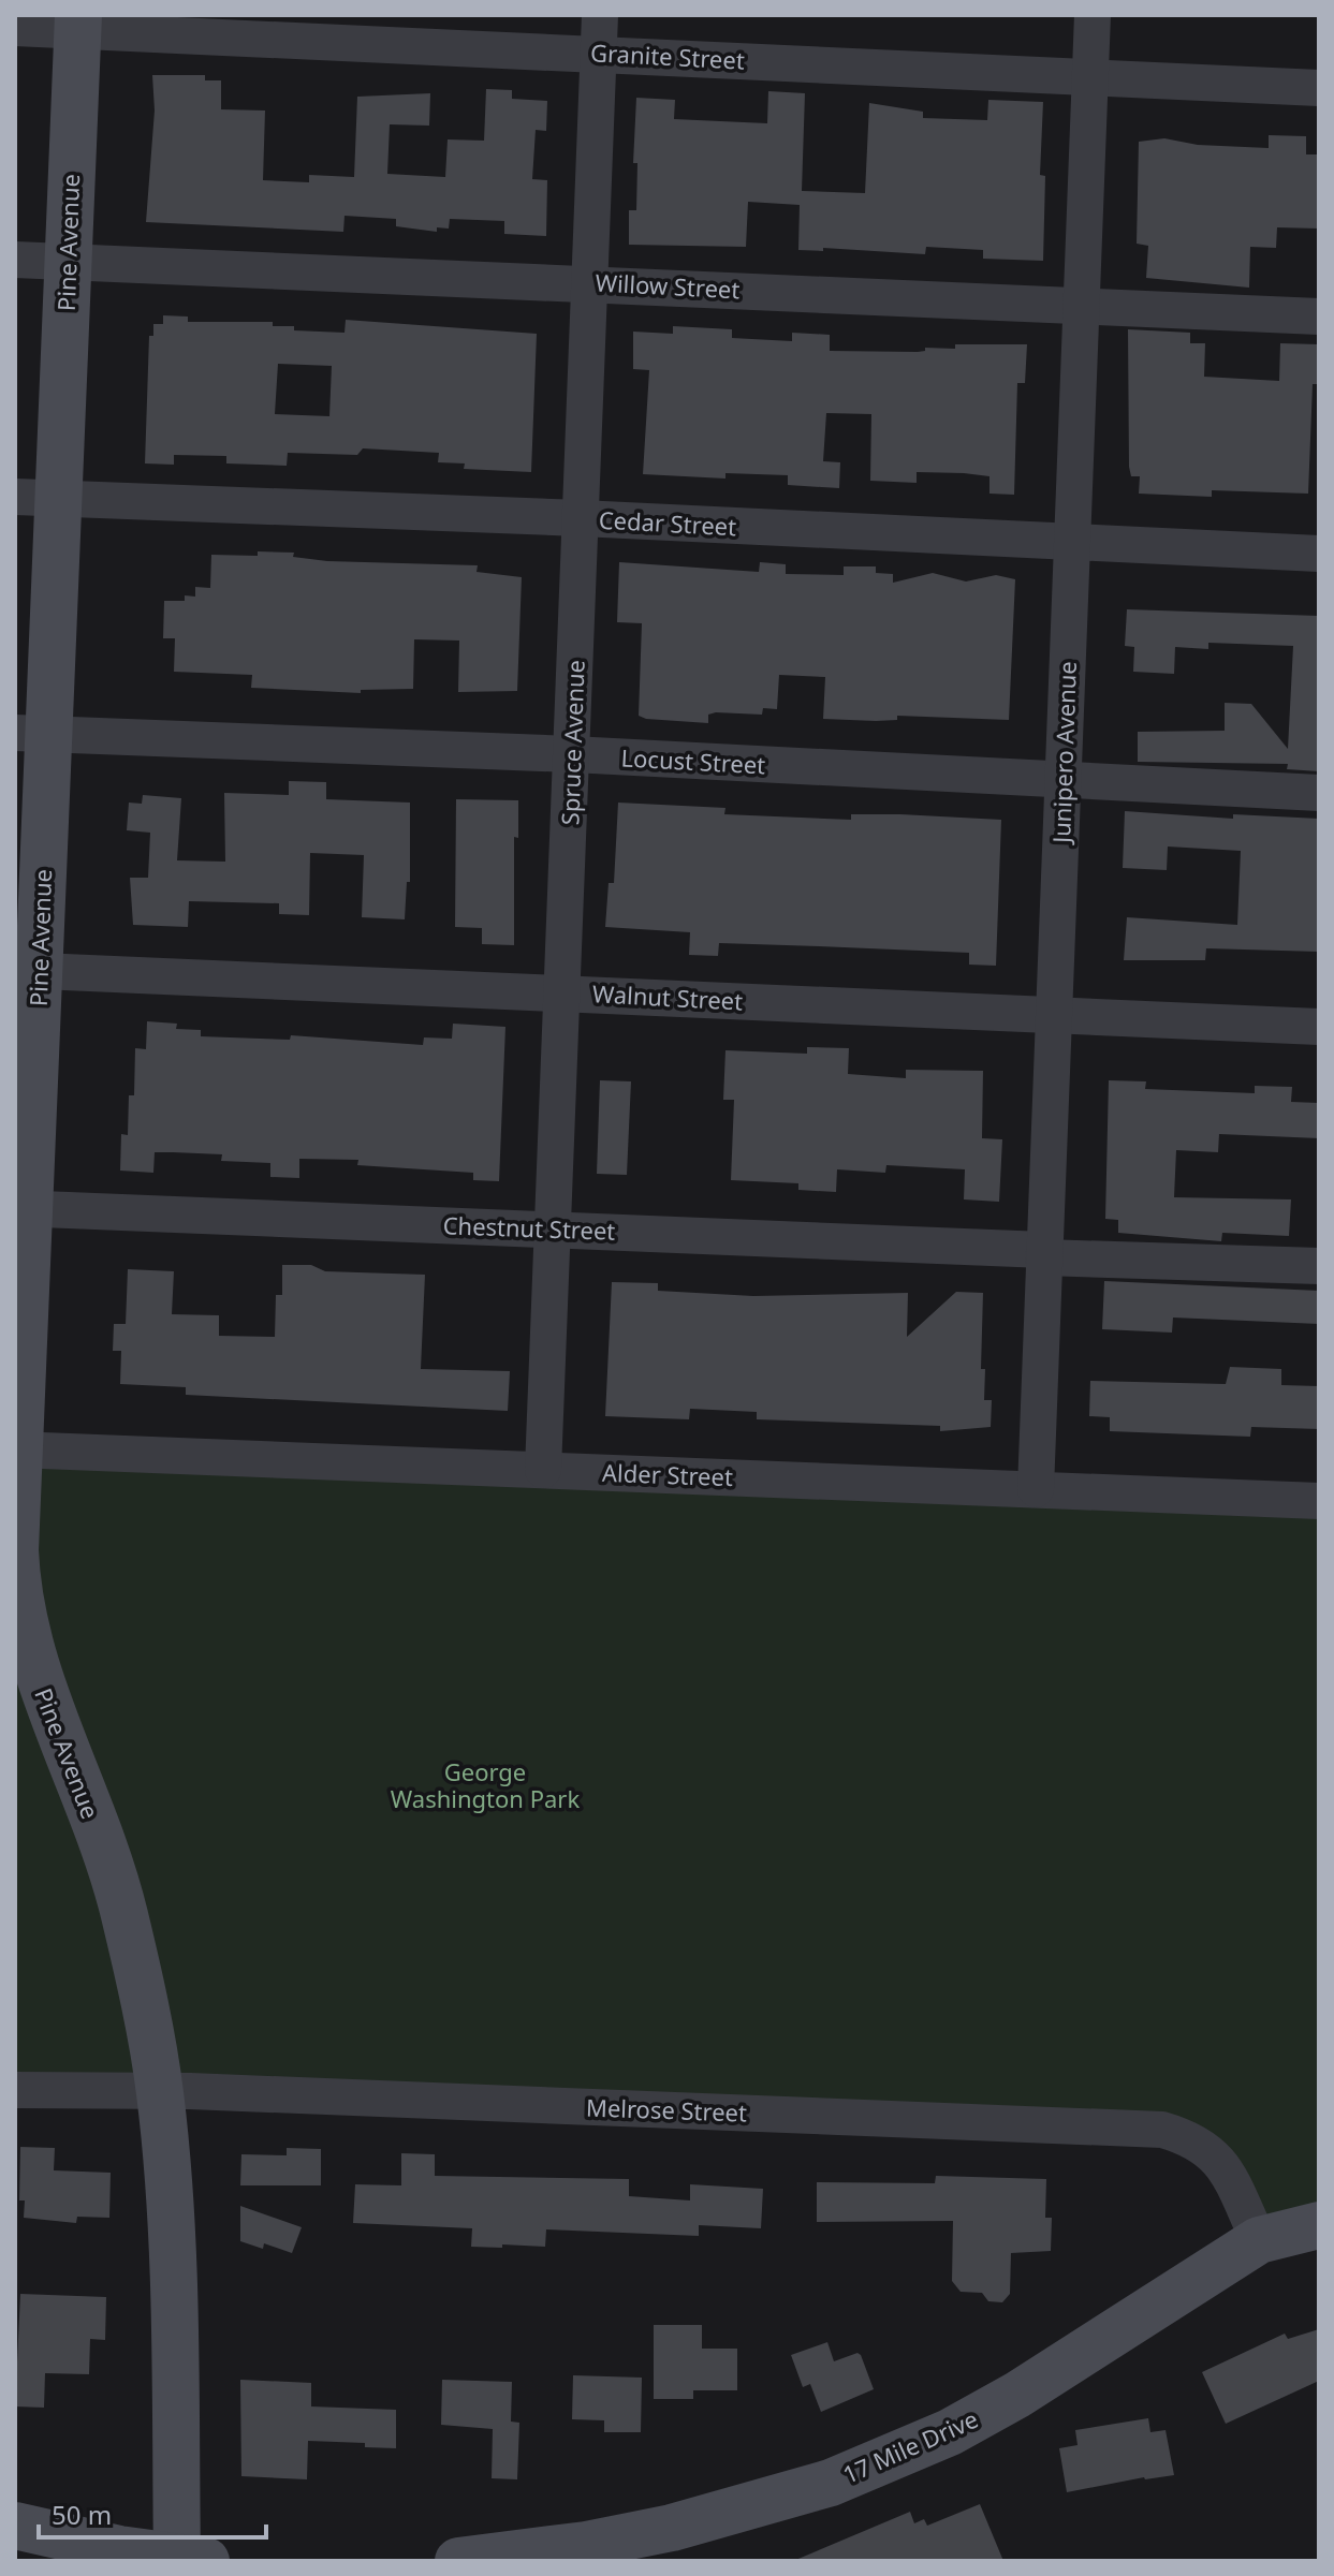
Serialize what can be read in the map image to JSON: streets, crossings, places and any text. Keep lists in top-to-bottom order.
{
  "streets": {
    "main road": ["Pine Avenue", "17 Mile Drive"],
    "street": [
      "Granite Street",
      "Willow Street",
      "Cedar Street",
      "Spruce Avenue",
      "Junipero Avenue",
      "Locust Street",
      "Walnut Street",
      "Chestnut Street",
      "Alder Street",
      "Melrose Street"
    ]
  },
  "crossings": [
    ["Granite Street", "Pine Avenue"],
    ["Granite Street", "Spruce Avenue"],
    ["Granite Street", "Junipero Avenue"],
    ["Pine Avenue", "Willow Street"],
    ["Pine Avenue", "Cedar Street"],
    ["Pine Avenue", "Locust Street"],
    ["Pine Avenue", "Walnut Street"],
    ["Pine Avenue", "Chestnut Street"],
    ["Pine Avenue", "Alder Street"],
    ["Pine Avenue", "Melrose Street"],
    ["Willow Street", "Spruce Avenue"],
    ["Willow Street", "Junipero Avenue"],
    ["Cedar Street", "Spruce Avenue"],
    ["Cedar Street", "Junipero Avenue"],
    ["Spruce Avenue", "Locust Street"],
    ["Spruce Avenue", "Walnut Street"],
    ["Spruce Avenue", "Chestnut Street"],
    ["Spruce Avenue", "Alder Street"],
    ["Junipero Avenue", "Locust Street"],
    ["Junipero Avenue", "Walnut Street"],
    ["Junipero Avenue", "Chestnut Street"],
    ["Junipero Avenue", "Alder Street"],
    ["Melrose Street", "17 Mile Drive"]
  ],
  "parks": ["George Washington Park"],
  "scale_bar": "50 m"
}
